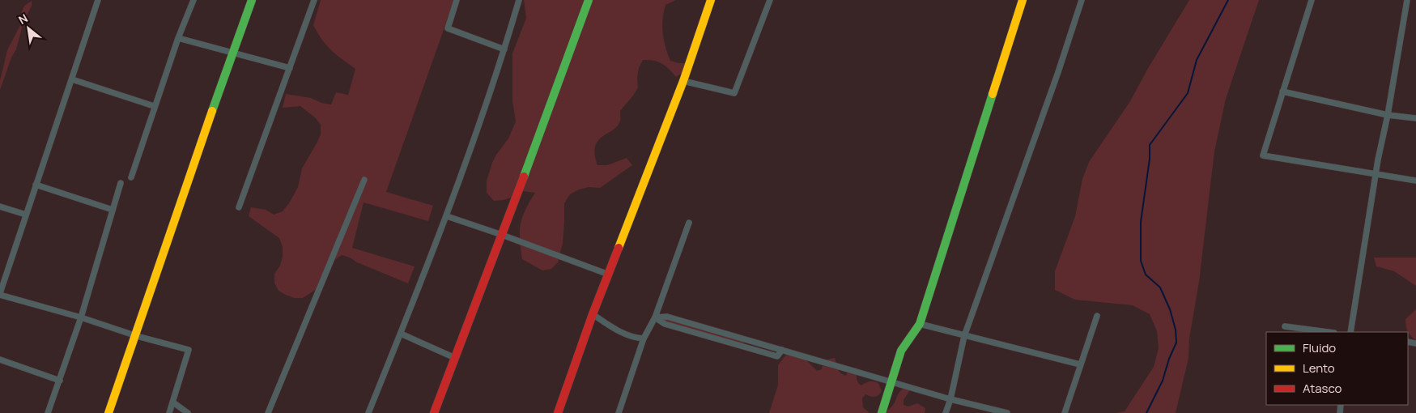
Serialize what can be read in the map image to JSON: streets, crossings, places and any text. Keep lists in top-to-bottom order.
{
  "legend": ["Fluido", "Lento", "Atasco"],
  "north": "top left"
}
